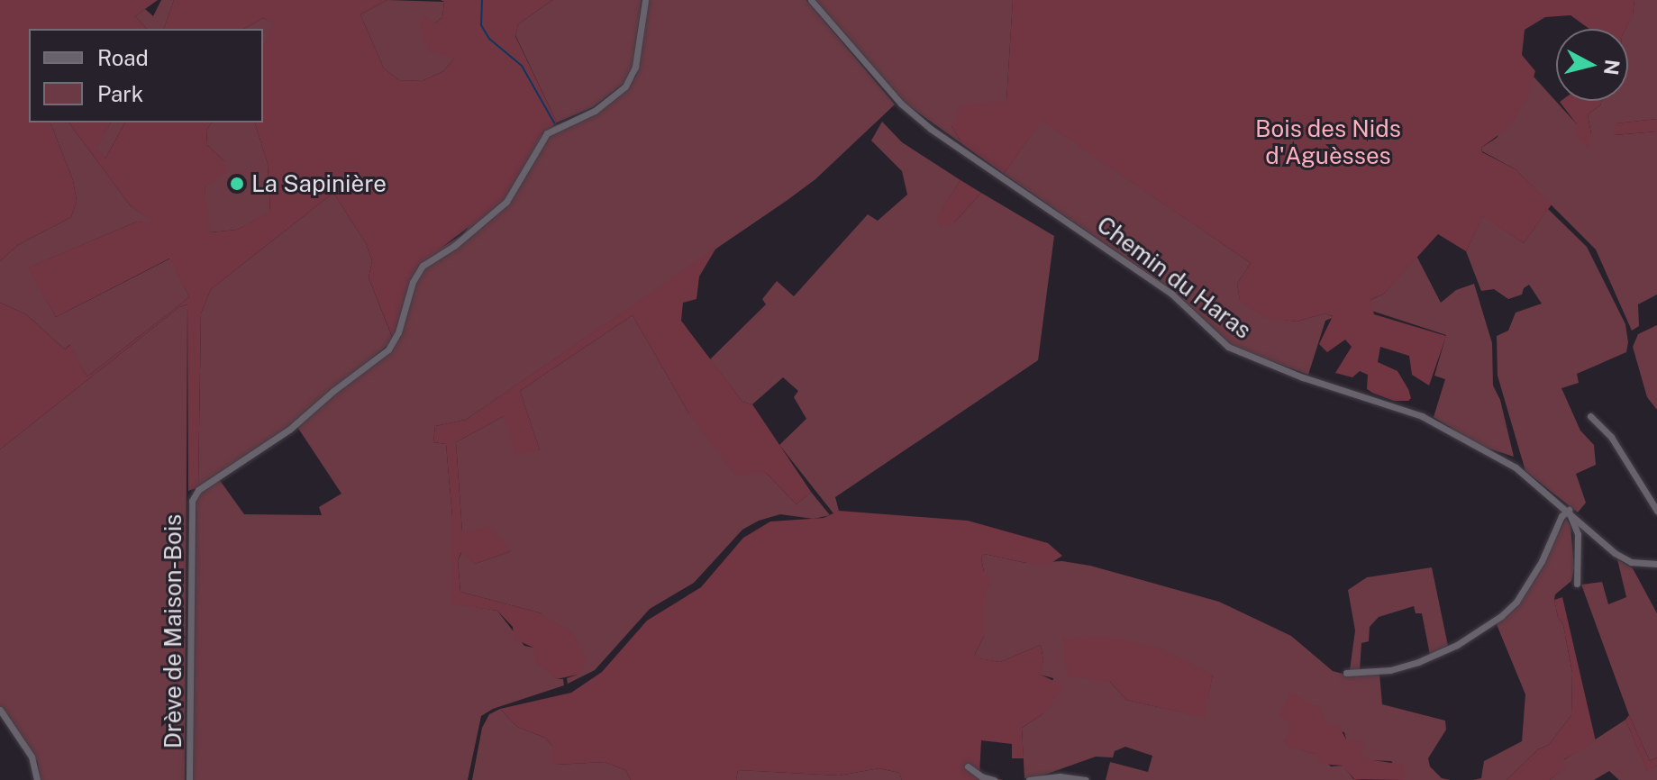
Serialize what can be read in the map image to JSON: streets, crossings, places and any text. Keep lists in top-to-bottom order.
{
  "streets": {
    "street": ["Chemin du Haras", "Drève de Maison-Bois"]
  },
  "parks": ["Bois des Nids d'Aguèsses"],
  "places": ["La Sapinière"],
  "legend": ["Road", "Park"],
  "north": "right"
}
